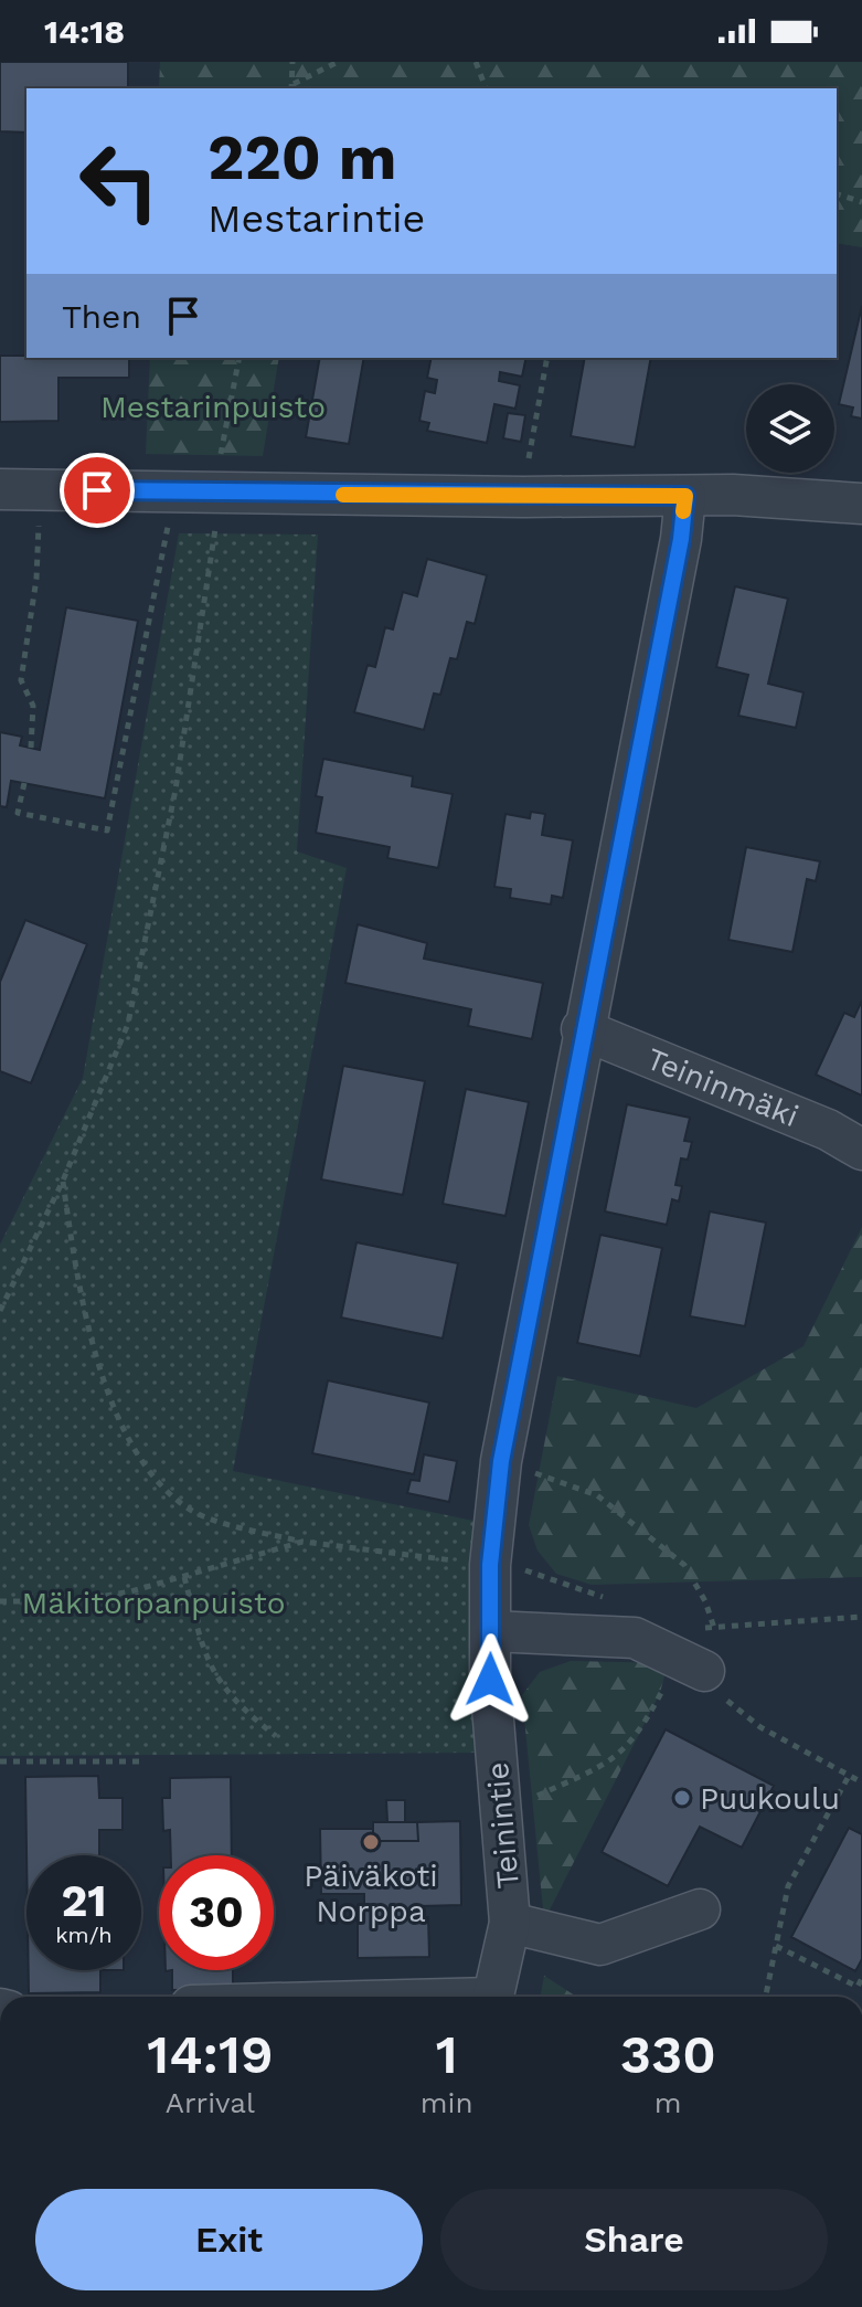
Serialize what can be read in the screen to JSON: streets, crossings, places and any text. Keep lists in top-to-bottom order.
{
  "streets": {
    "street": ["Teininmäki", "Teinintie"]
  },
  "crossings": [
    ["Teininmäki", "Teinintie"]
  ],
  "parks": ["Mestarinpuisto", "Mäkitorpanpuisto"],
  "places": ["Puukoulu", "Päiväkoti Norppa"],
  "page": {
    "status": "14:18",
    "turn": ["220 m", "Mestarintie"],
    "then": "Then",
    "speed": "21 km/h",
    "limit": "30",
    "eta": [
      "14:19",
      "Arrival",
      "1",
      "min",
      "330",
      "m"
    ],
    "buttons": ["Exit", "Share"]
  }
}
